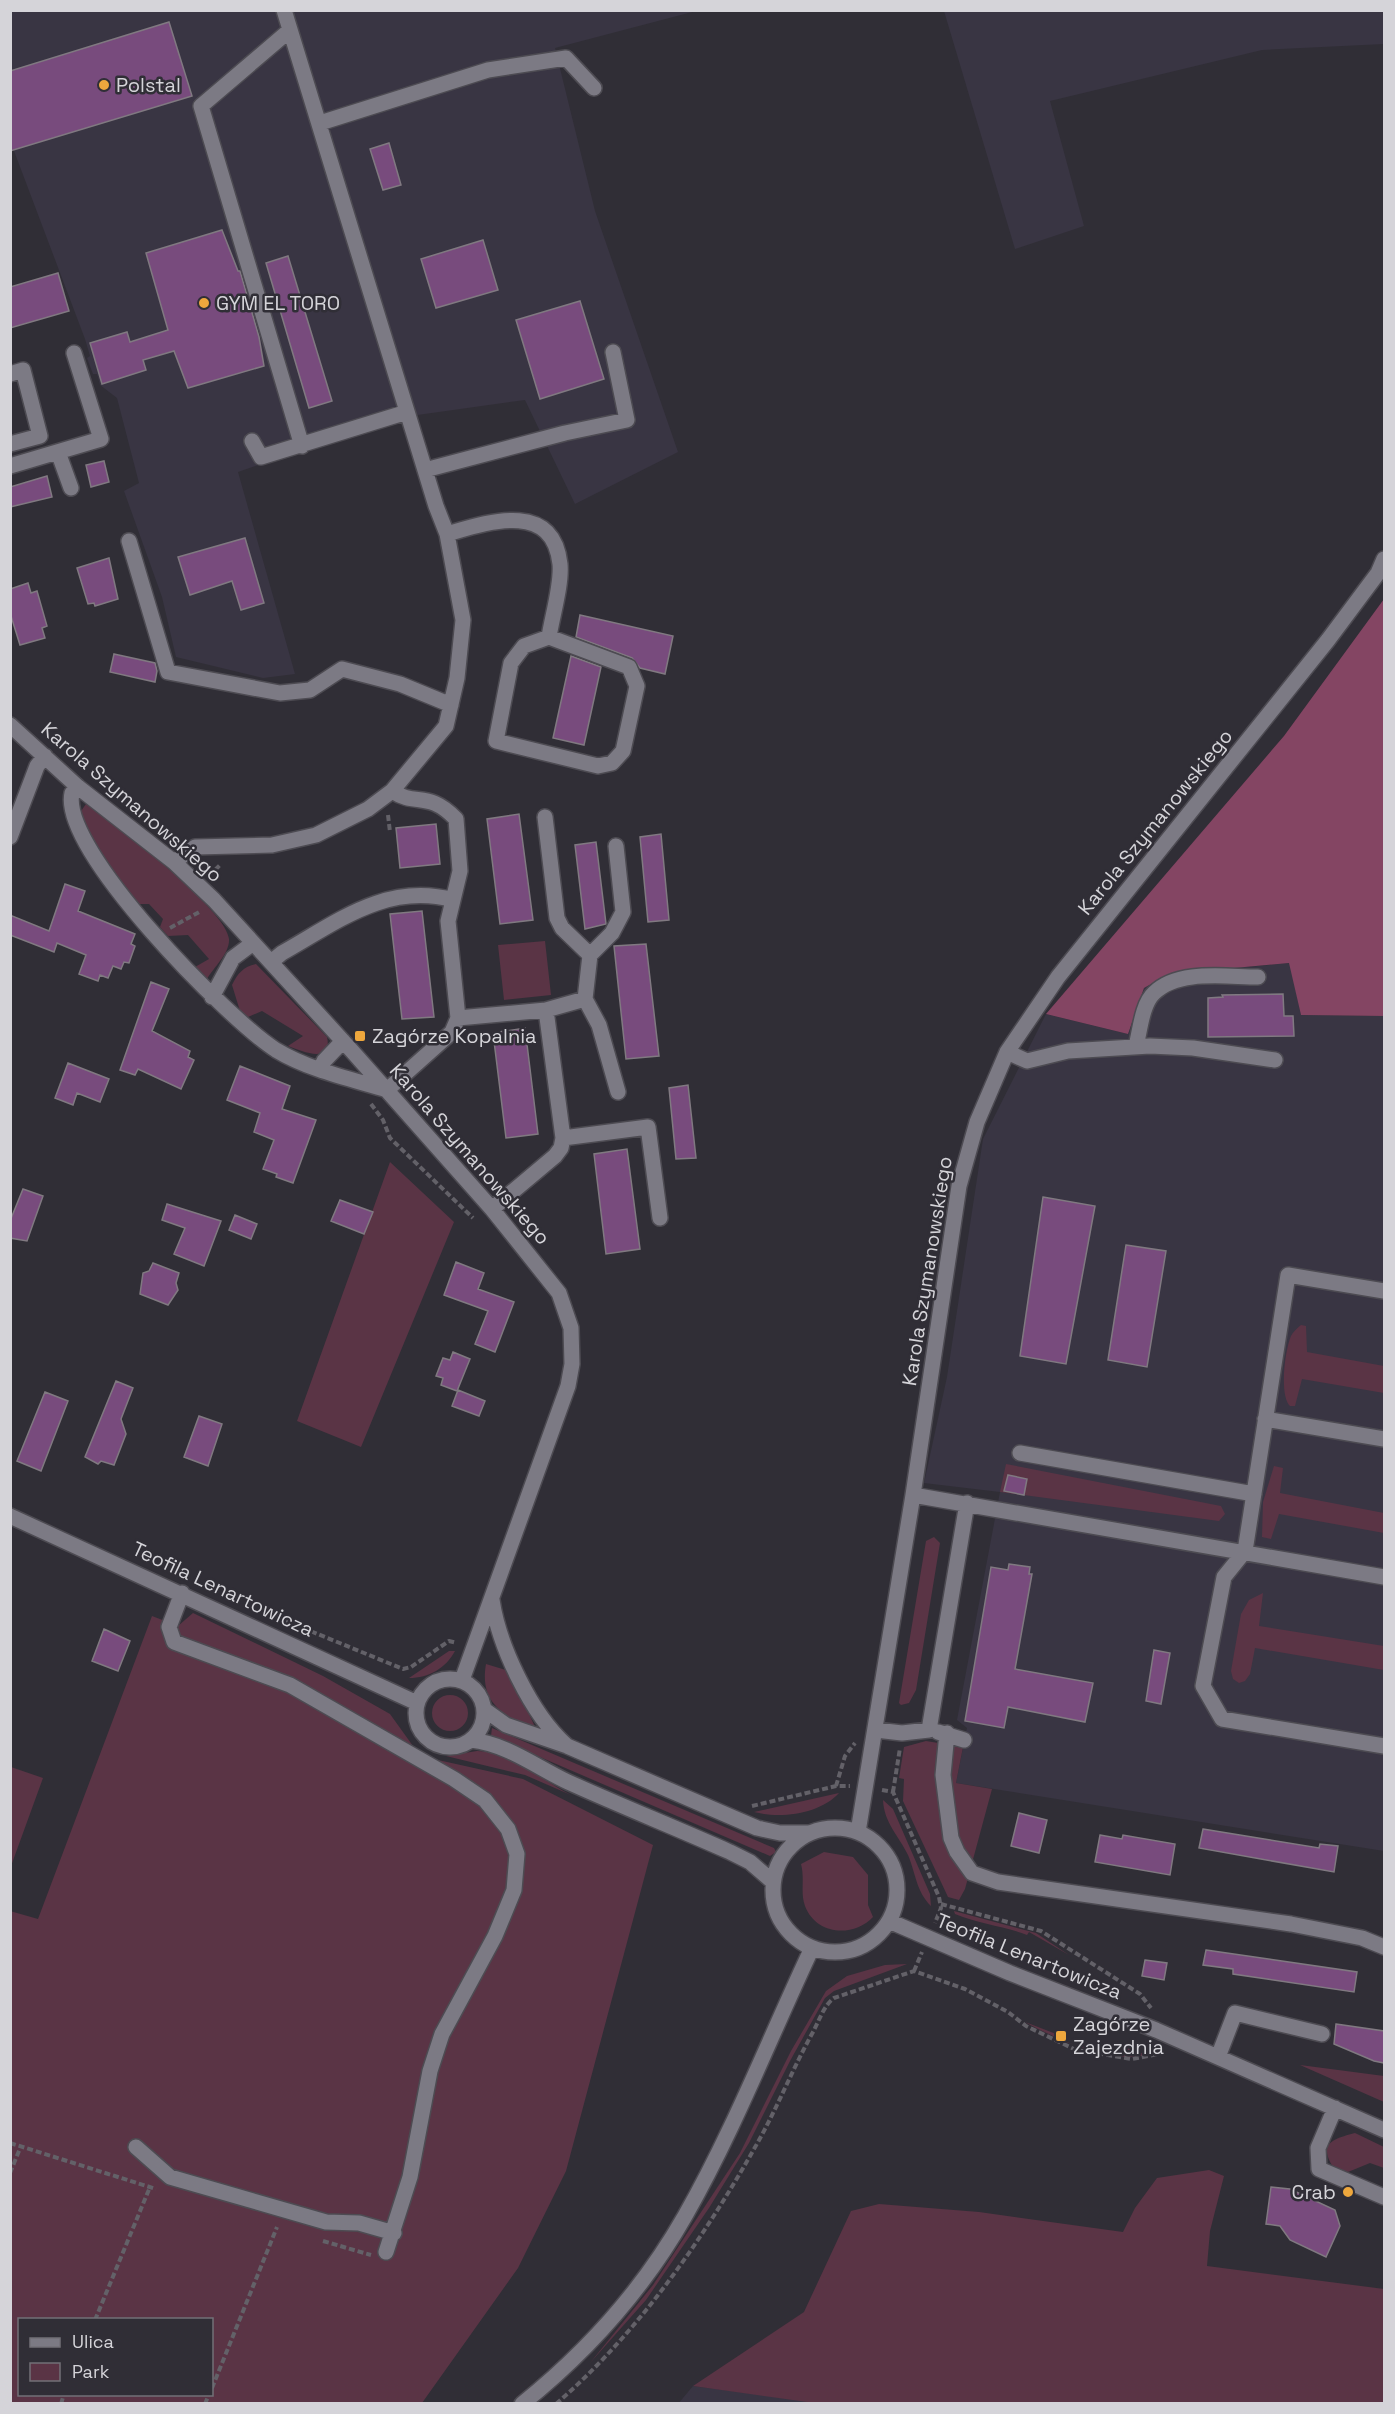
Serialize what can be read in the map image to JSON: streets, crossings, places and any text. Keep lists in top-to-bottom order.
{
  "streets": {
    "street": ["Karola Szymanowskiego", "Teofila Lenartowicza"]
  },
  "crossings": [
    ["Karola Szymanowskiego", "Teofila Lenartowicza"]
  ],
  "places": {
    "other": ["Polstal", "GYM EL TORO", "Crab"],
    "transit": ["Zagórze Kopalnia", "Zagórze Zajezdnia"]
  },
  "legend": ["Ulica", "Park"]
}
